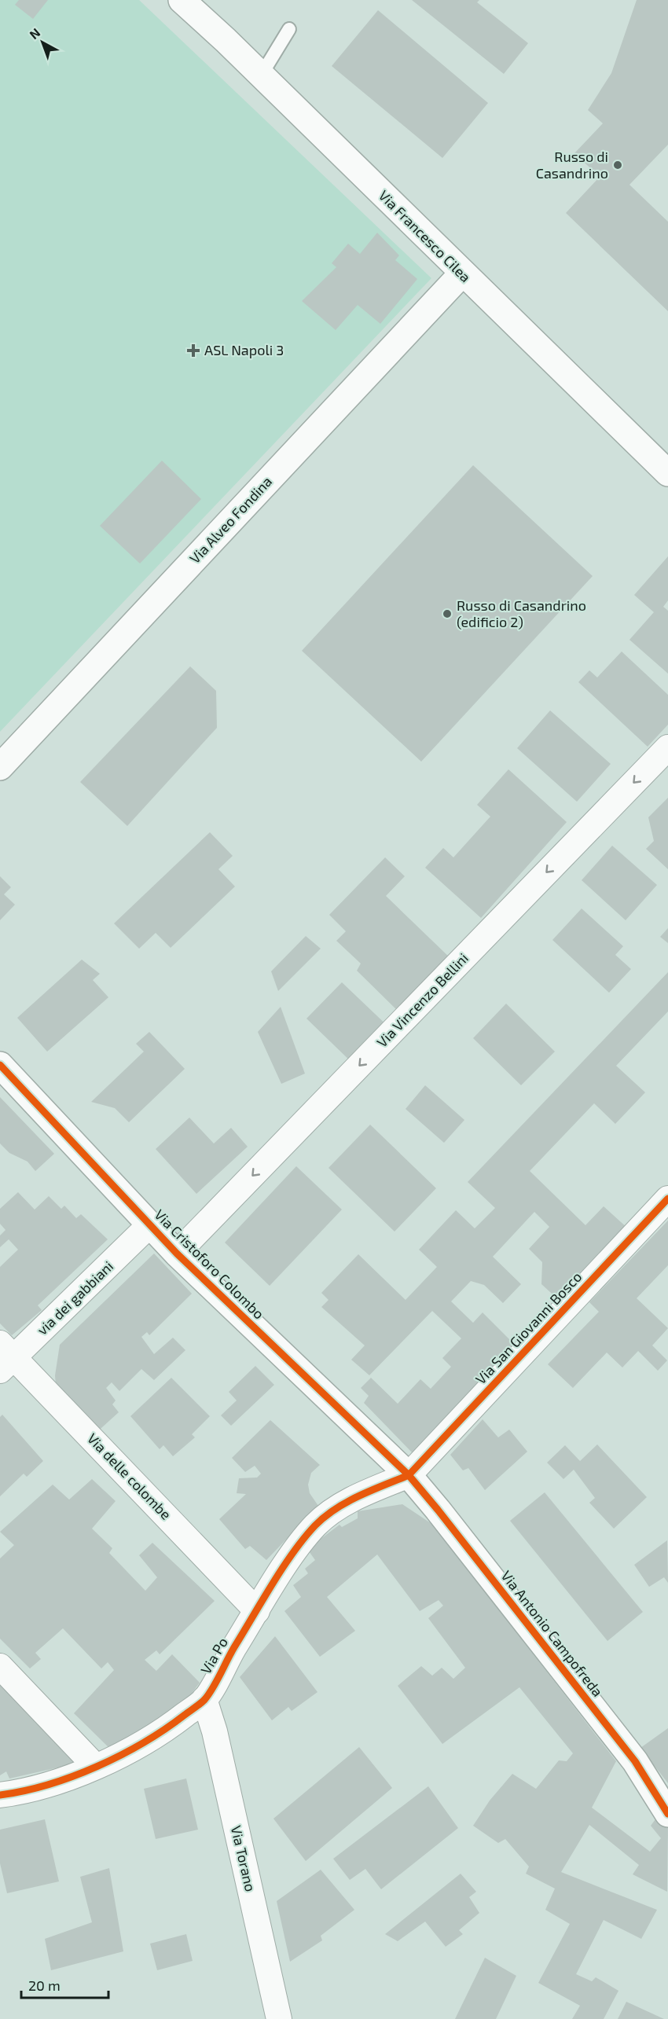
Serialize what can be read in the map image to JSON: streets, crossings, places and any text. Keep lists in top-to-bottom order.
{
  "streets": {
    "street": [
      "Via Francesco Cilea",
      "Via Alveo Fondina",
      "Via Vincenzo Bellini",
      "Via Cristoforo Colombo",
      "via dei gabbiani",
      "Via San Giovanni Bosco",
      "Via delle colombe",
      "Via Antonio Campofreda",
      "Via Po",
      "Via Torano"
    ]
  },
  "crossings": [
    ["Via Francesco Cilea", "Via Alveo Fondina"],
    ["Via Vincenzo Bellini", "Via Cristoforo Colombo"],
    ["Via Cristoforo Colombo", "via dei gabbiani"],
    ["Via Cristoforo Colombo", "Via San Giovanni Bosco"],
    ["Via Cristoforo Colombo", "Via Antonio Campofreda"],
    ["Via Cristoforo Colombo", "Via Po"],
    ["via dei gabbiani", "Via delle colombe"],
    ["Via San Giovanni Bosco", "Via Antonio Campofreda"],
    ["Via San Giovanni Bosco", "Via Po"],
    ["Via delle colombe", "Via Po"],
    ["Via Antonio Campofreda", "Via Po"],
    ["Via Po", "Via Torano"]
  ],
  "one_way": ["Via Vincenzo Bellini"],
  "places": {
    "other": ["Russo di Casandrino", "Russo di Casandrino (edificio 2)"],
    "health": ["ASL Napoli 3"]
  },
  "scale_bar": "20 m",
  "north": "top left"
}
